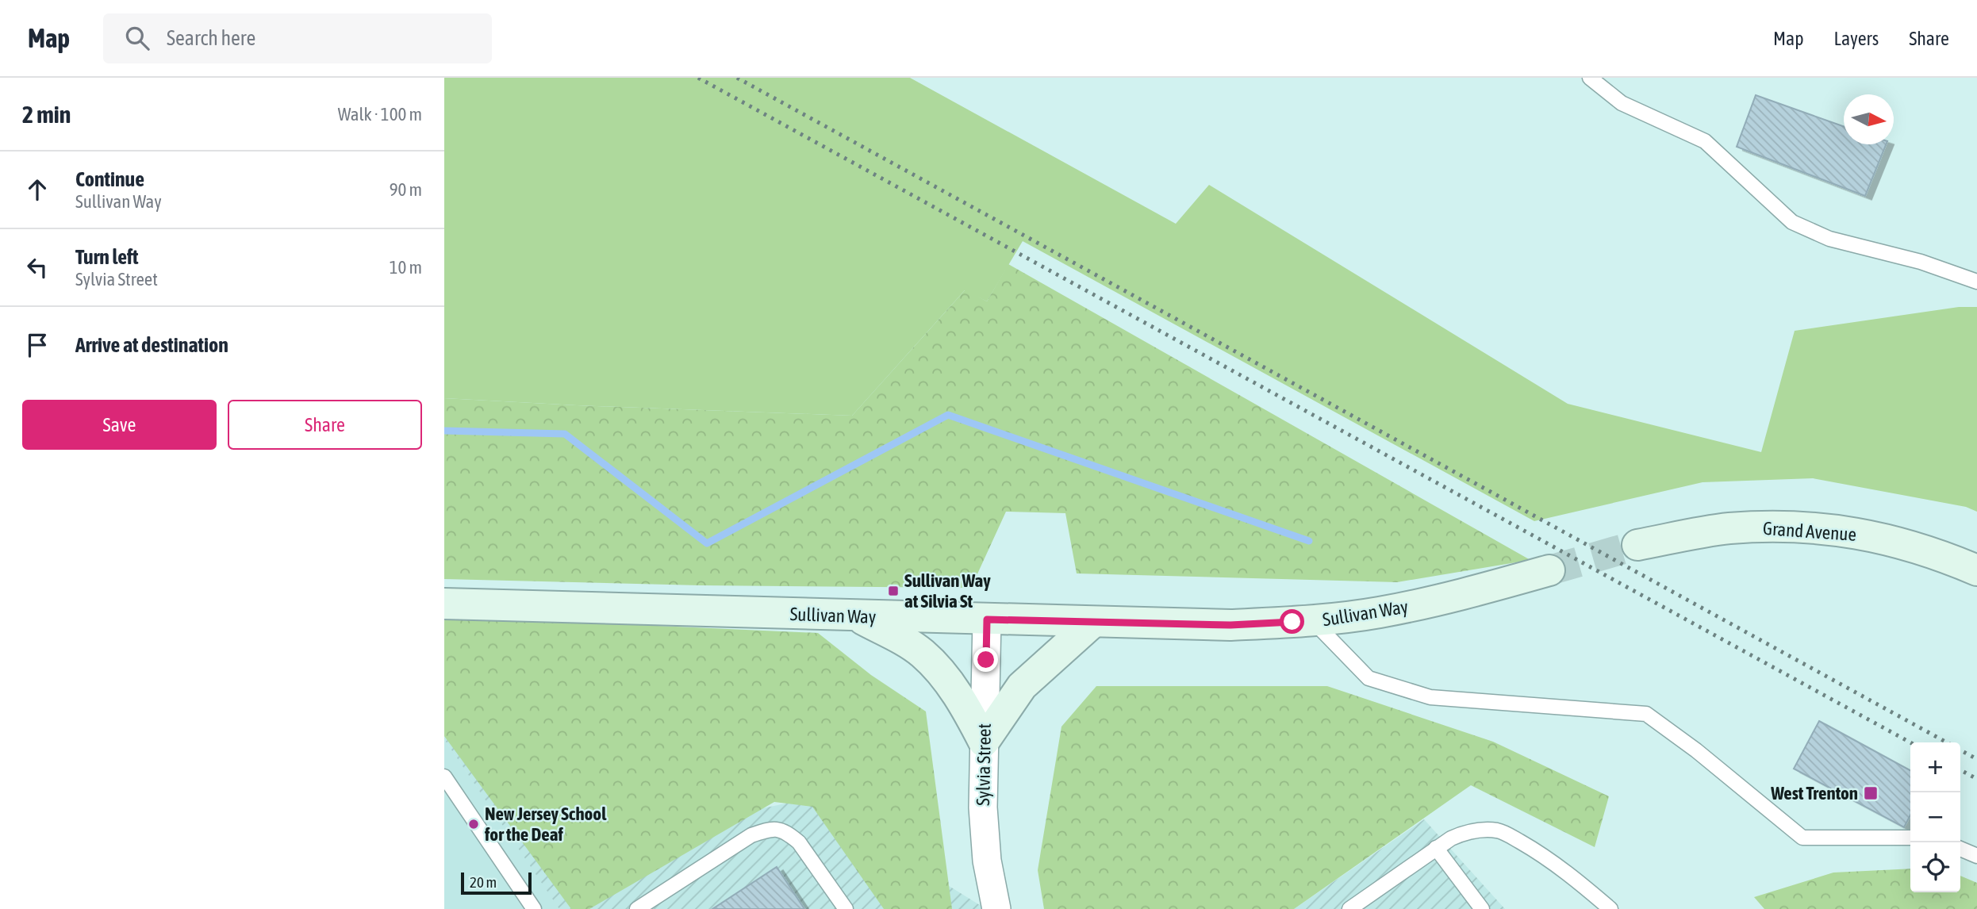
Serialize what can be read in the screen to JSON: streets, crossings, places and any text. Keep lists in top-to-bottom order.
{
  "streets": {
    "main road": ["Grand Avenue", "Sullivan Way"],
    "street": ["Sylvia Street"]
  },
  "crossings": [
    ["Sullivan Way", "Sylvia Street"]
  ],
  "places": {
    "transit": ["Sullivan Way at Silvia St", "West Trenton"],
    "other": ["New Jersey School for the Deaf"]
  },
  "scale_bar": "20 m",
  "north": "right",
  "page": {
    "header": "Map",
    "search": "Search here",
    "nav": ["Map", "Layers", "Share"],
    "heading": ["2 min", "Walk · 100 m"],
    "list": [
      ["Continue", "Sullivan Way", "90 m"],
      ["Turn left", "Sylvia Street", "10 m"],
      "Arrive at destination"
    ],
    "buttons": ["Save", "Share"],
    "map_buttons": ["+", "−"],
    "scale": "20 m"
  }
}
